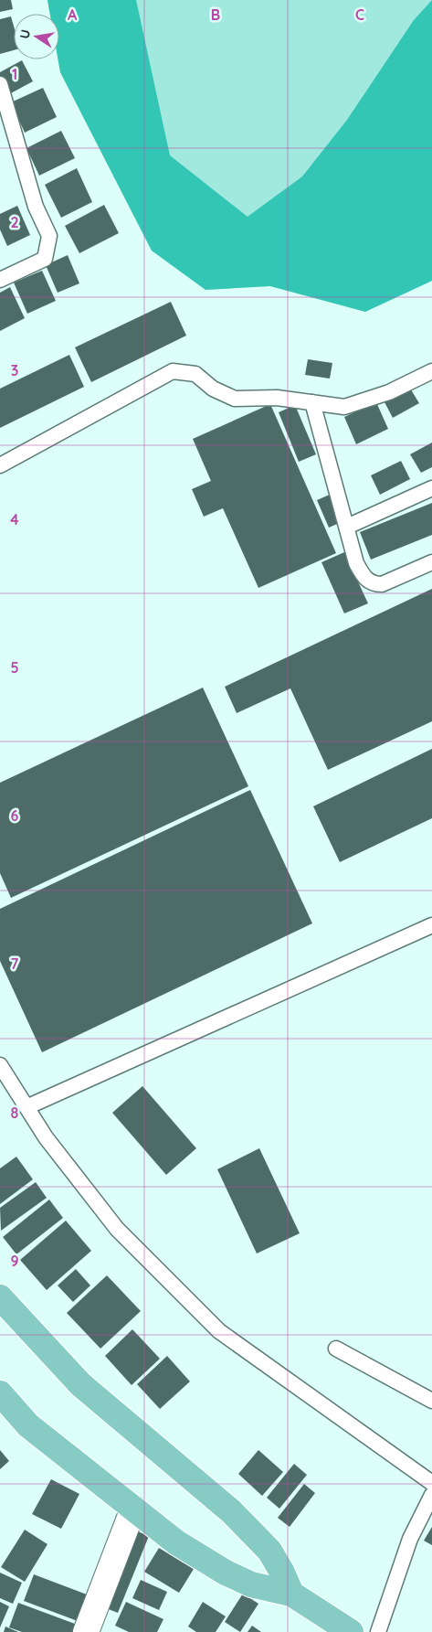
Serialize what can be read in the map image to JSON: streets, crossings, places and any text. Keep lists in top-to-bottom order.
{
  "north": "left",
  "grid": {
    "columns": ["A", "B", "C"],
    "rows": [
      "1",
      "2",
      "3",
      "4",
      "5",
      "6",
      "7",
      "8",
      "9"
    ]
  }
}
